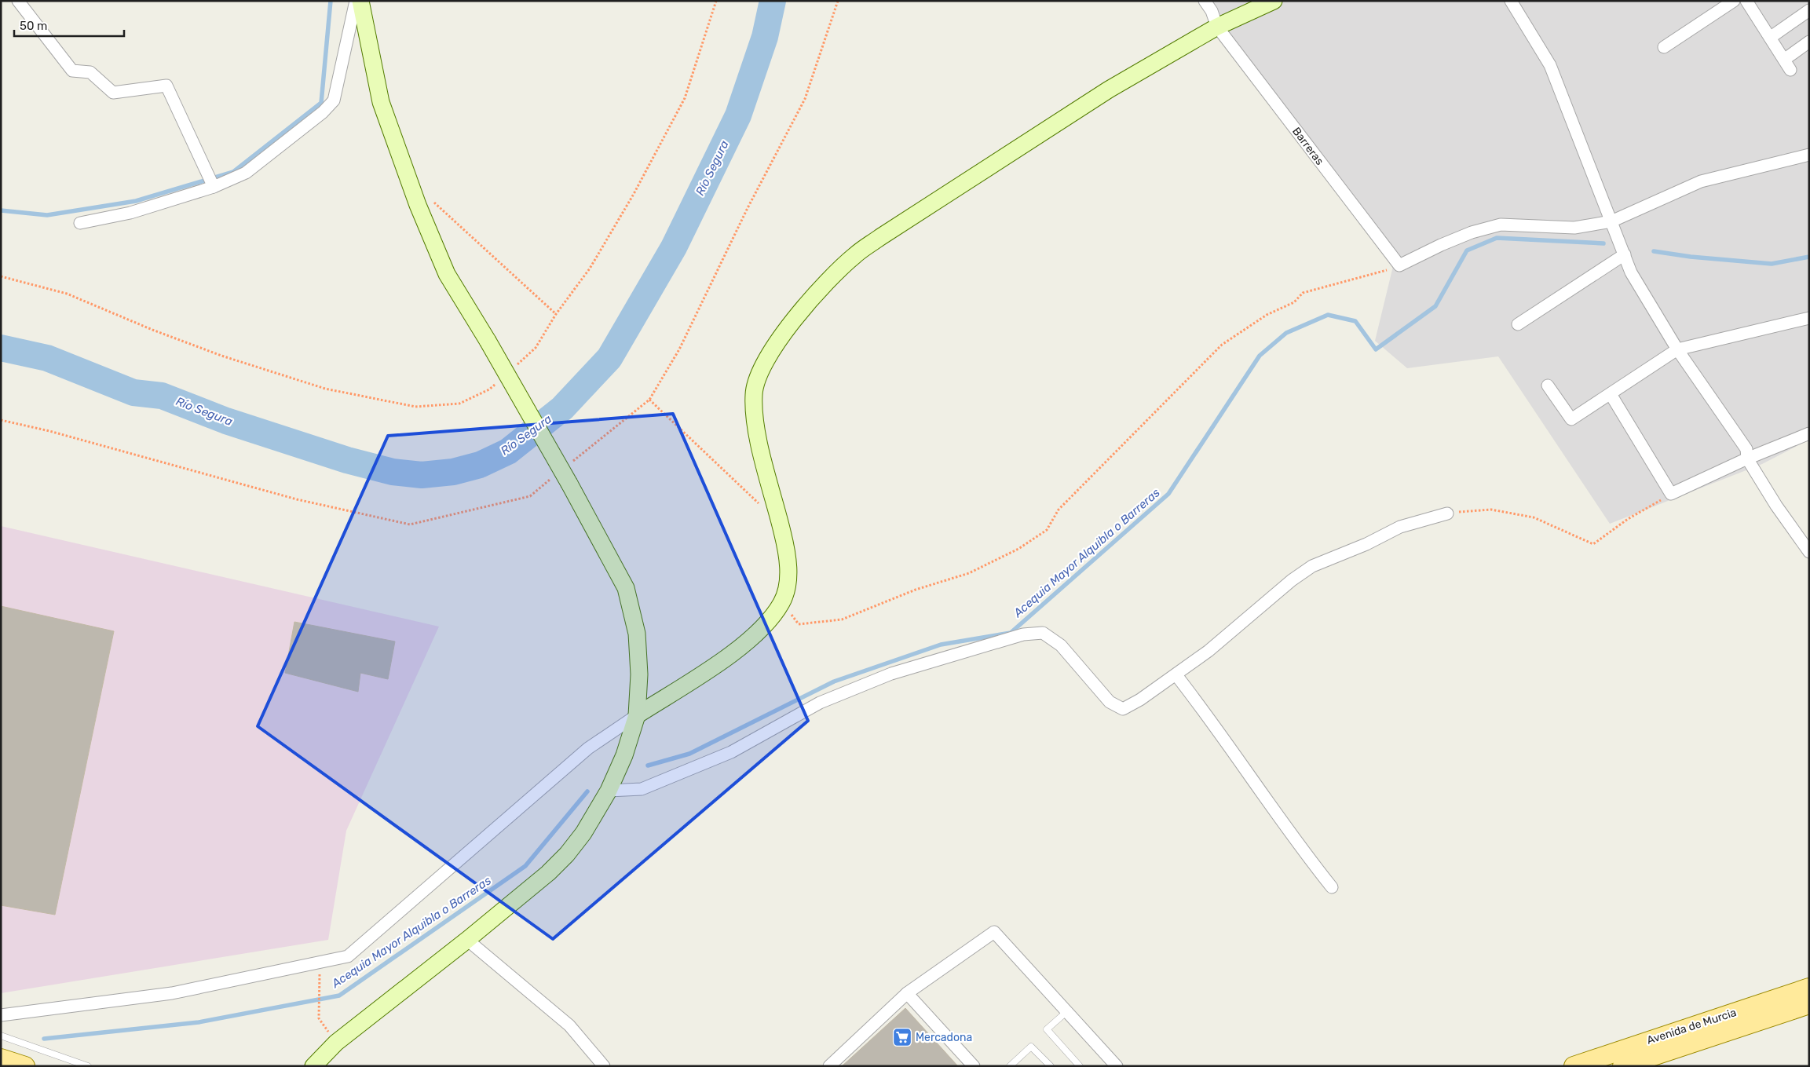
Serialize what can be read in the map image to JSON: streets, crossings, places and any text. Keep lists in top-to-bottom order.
{
  "streets": {
    "main road": ["Avenida de Murcia"],
    "street": ["Barreras"]
  },
  "water": ["Río Segura", "Acequia Mayor Alquibla o Barreras"],
  "places": {
    "supermarket": ["Mercadona"]
  },
  "scale_bar": "50 m"
}
